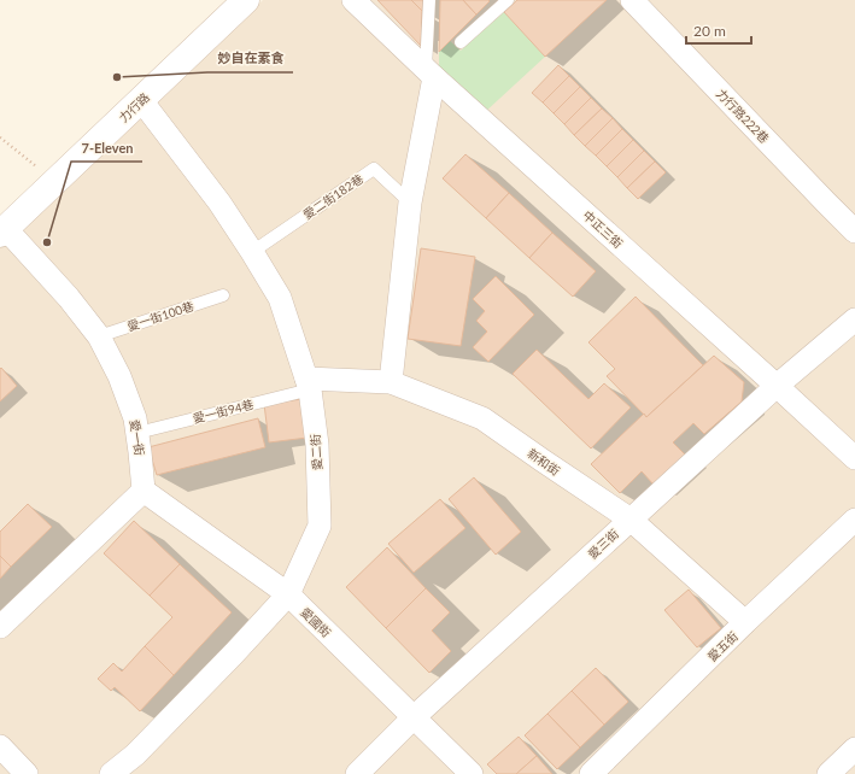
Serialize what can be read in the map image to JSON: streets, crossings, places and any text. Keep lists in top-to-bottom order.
{
  "streets": {
    "street": [
      "力行路",
      "力行路222巷",
      "中正三街",
      "愛一街",
      "愛二街",
      "新和街",
      "愛三街",
      "愛國街",
      "愛五街"
    ],
    "lane": ["愛二街182巷", "愛一街100巷", "愛一街94巷"]
  },
  "crossings": [
    ["力行路", "愛一街"],
    ["力行路", "愛二街"],
    ["愛二街182巷", "愛二街"],
    ["中正三街", "愛三街"],
    ["愛一街100巷", "愛一街"],
    ["愛一街94巷", "愛一街"],
    ["愛一街94巷", "愛二街"],
    ["愛一街94巷", "新和街"],
    ["愛一街", "愛國街"],
    ["愛二街", "新和街"],
    ["愛二街", "愛國街"],
    ["新和街", "愛三街"],
    ["新和街", "愛五街"],
    ["愛三街", "愛國街"]
  ],
  "places": ["妙自在素食", "7-Eleven"],
  "scale_bar": "20 m"
}
